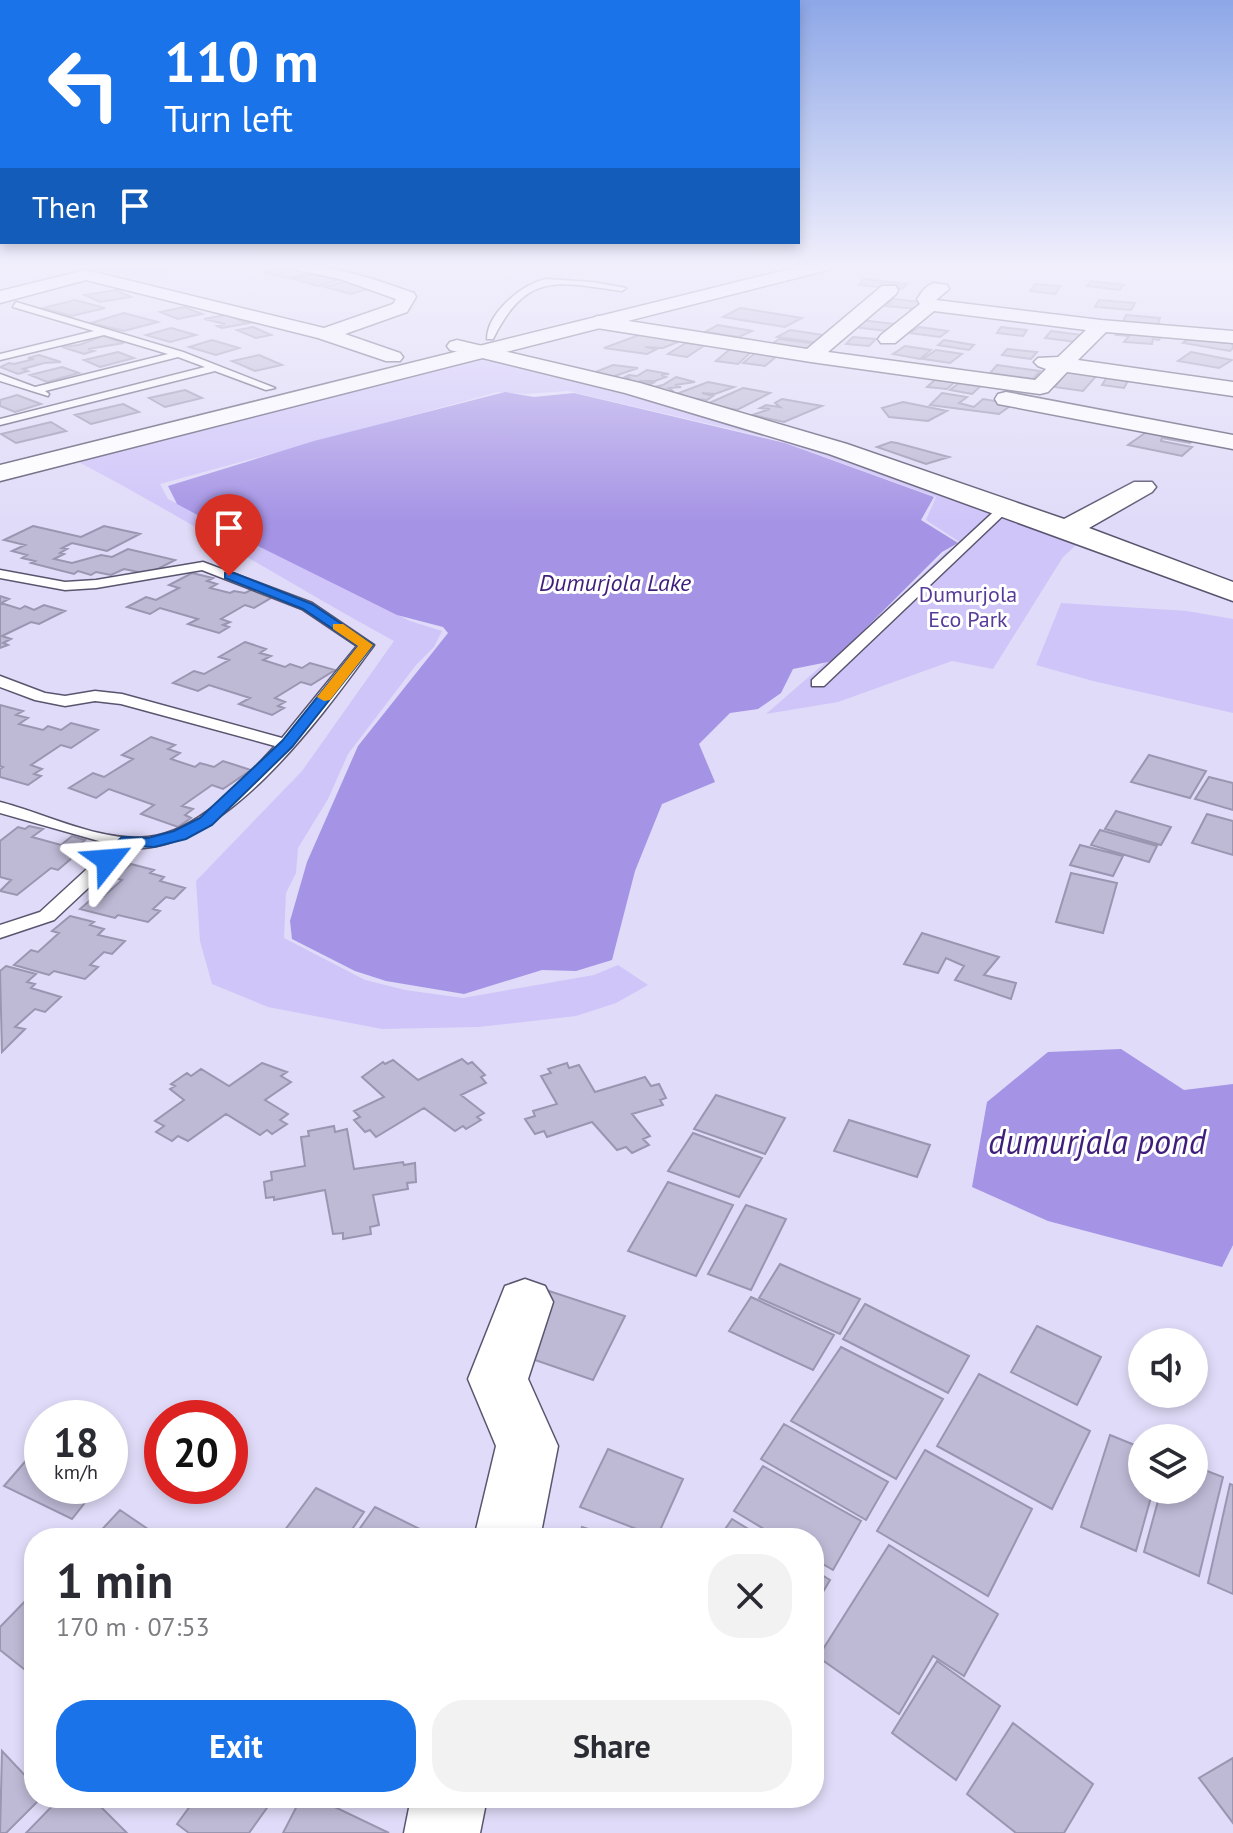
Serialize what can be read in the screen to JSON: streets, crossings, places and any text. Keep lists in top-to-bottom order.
{
  "water": ["Dumurjola Lake", "dumurjala pond"],
  "parks": ["Dumurjola Eco Park"],
  "page": {
    "turn": ["110 m", "Turn left"],
    "then": "Then",
    "speed": "18 km/h",
    "limit": "20",
    "heading": ["1 min", "170 m · 07:53"],
    "buttons": ["Exit", "Share"]
  }
}
